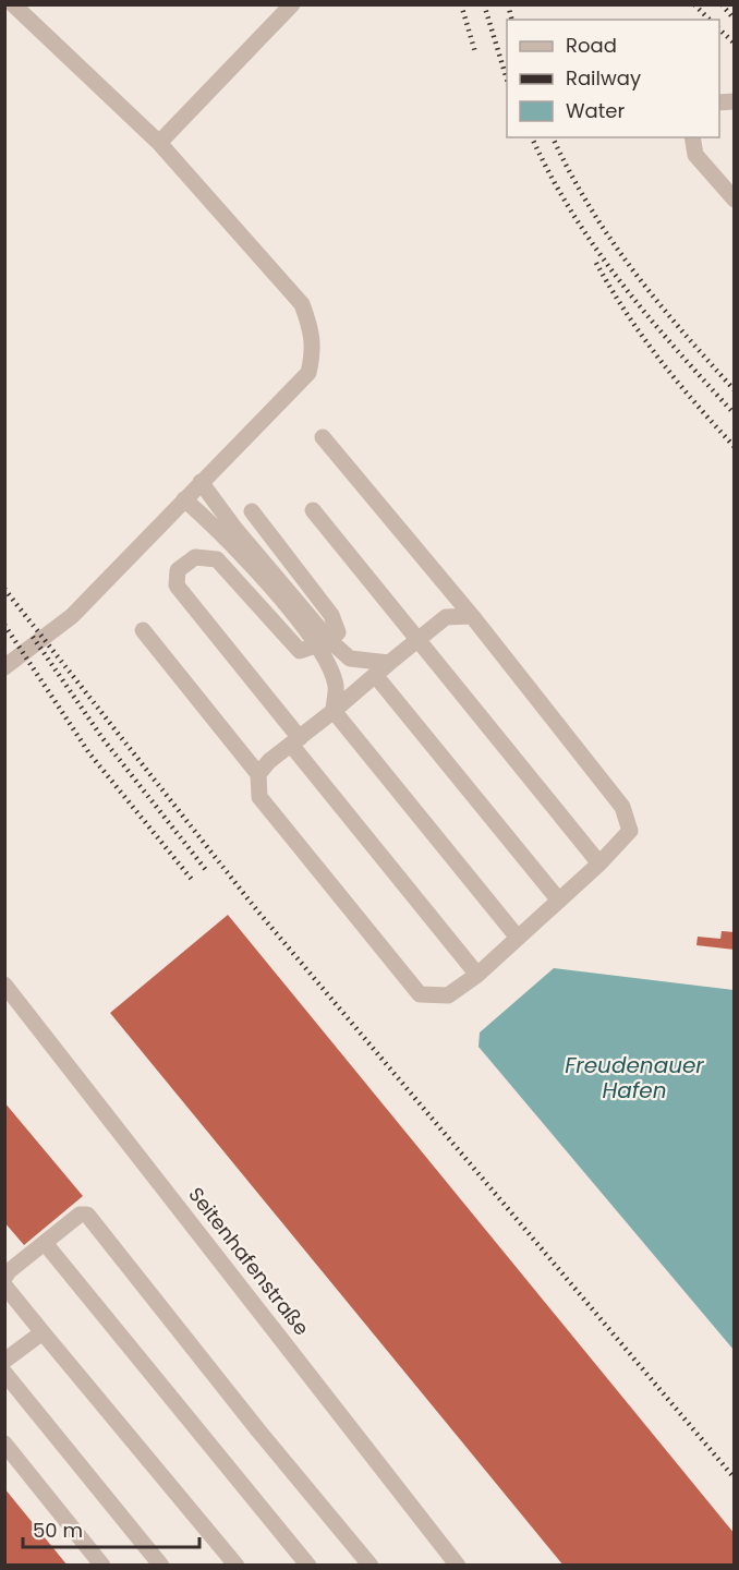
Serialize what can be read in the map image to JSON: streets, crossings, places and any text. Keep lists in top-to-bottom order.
{
  "streets": {
    "lane": ["Seitenhafenstraße"]
  },
  "water": ["Freudenauer Hafen"],
  "legend": ["Road", "Railway", "Water"],
  "scale_bar": "50 m"
}
